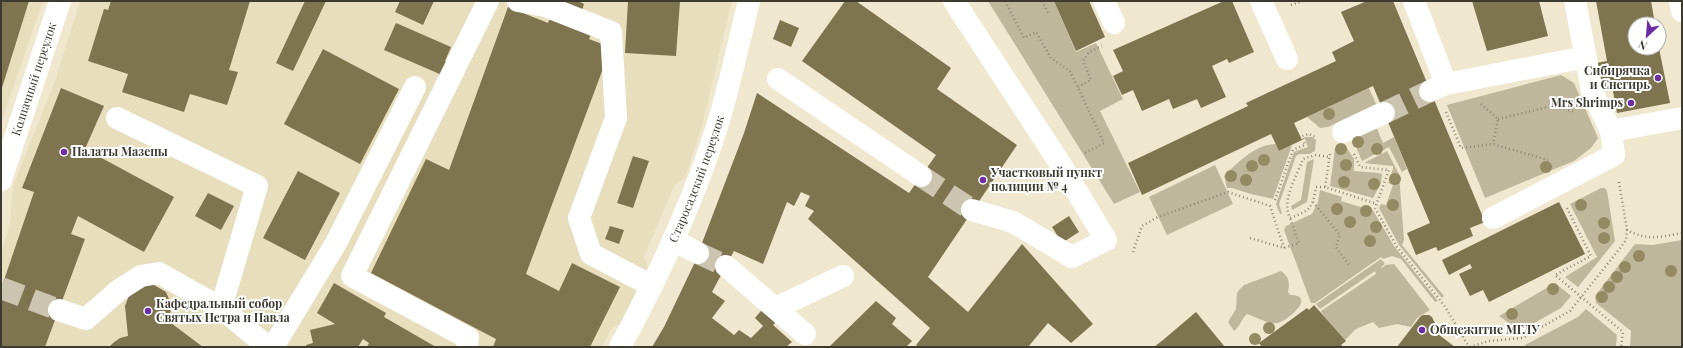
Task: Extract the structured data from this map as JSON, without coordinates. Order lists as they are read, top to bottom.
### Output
{
  "streets": {
    "street": ["Колпачный переулок", "Старосадский переулок"]
  },
  "places": [
    "Сибирячка и Снегирь",
    "Mrs Shrimps",
    "Палаты Мазепы",
    "Участковый пункт полиции № 4",
    "Кафедральный собор Святых Петра и Павла",
    "Общежитие МГЛУ"
  ],
  "north": "bottom left"
}
